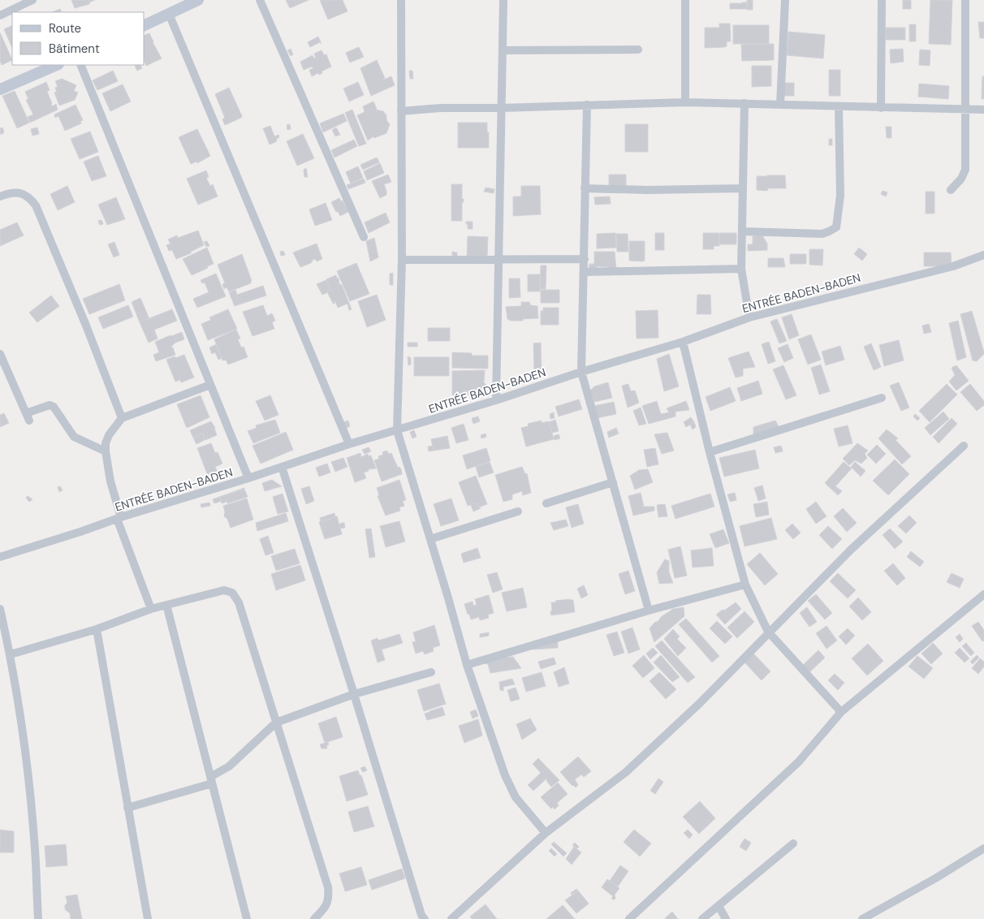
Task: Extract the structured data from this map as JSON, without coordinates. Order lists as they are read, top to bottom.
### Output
{
  "streets": {
    "street": ["ENTRÉE BADEN-BADEN"]
  },
  "legend": ["Route", "Bâtiment"]
}
